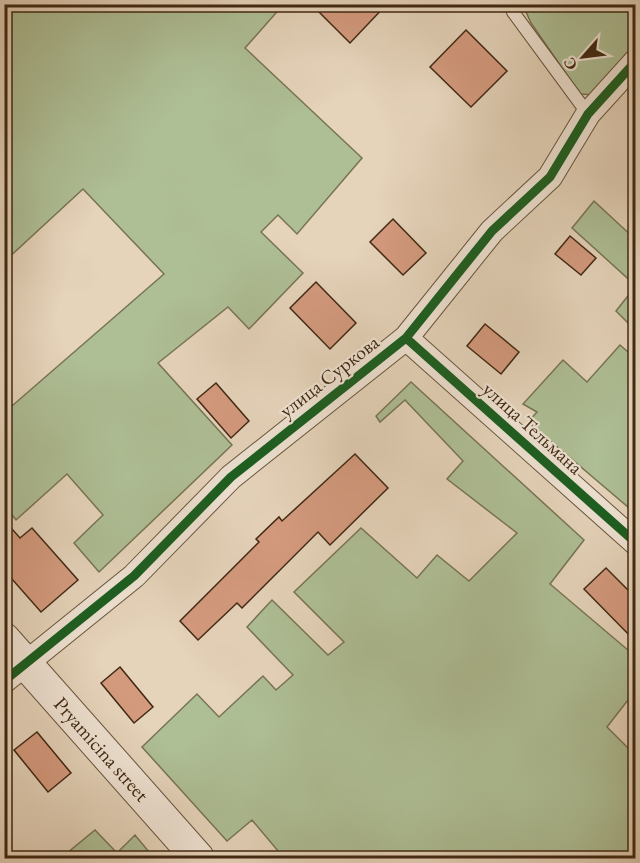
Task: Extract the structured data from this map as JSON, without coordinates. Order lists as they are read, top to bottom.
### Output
{
  "streets": {
    "street": ["улица Суркова", "улица Тельмана", "Pryamicina street"]
  },
  "crossings": [
    ["улица Суркова", "улица Тельмана"],
    ["улица Суркова", "Pryamicina street"]
  ],
  "north": "bottom left"
}
